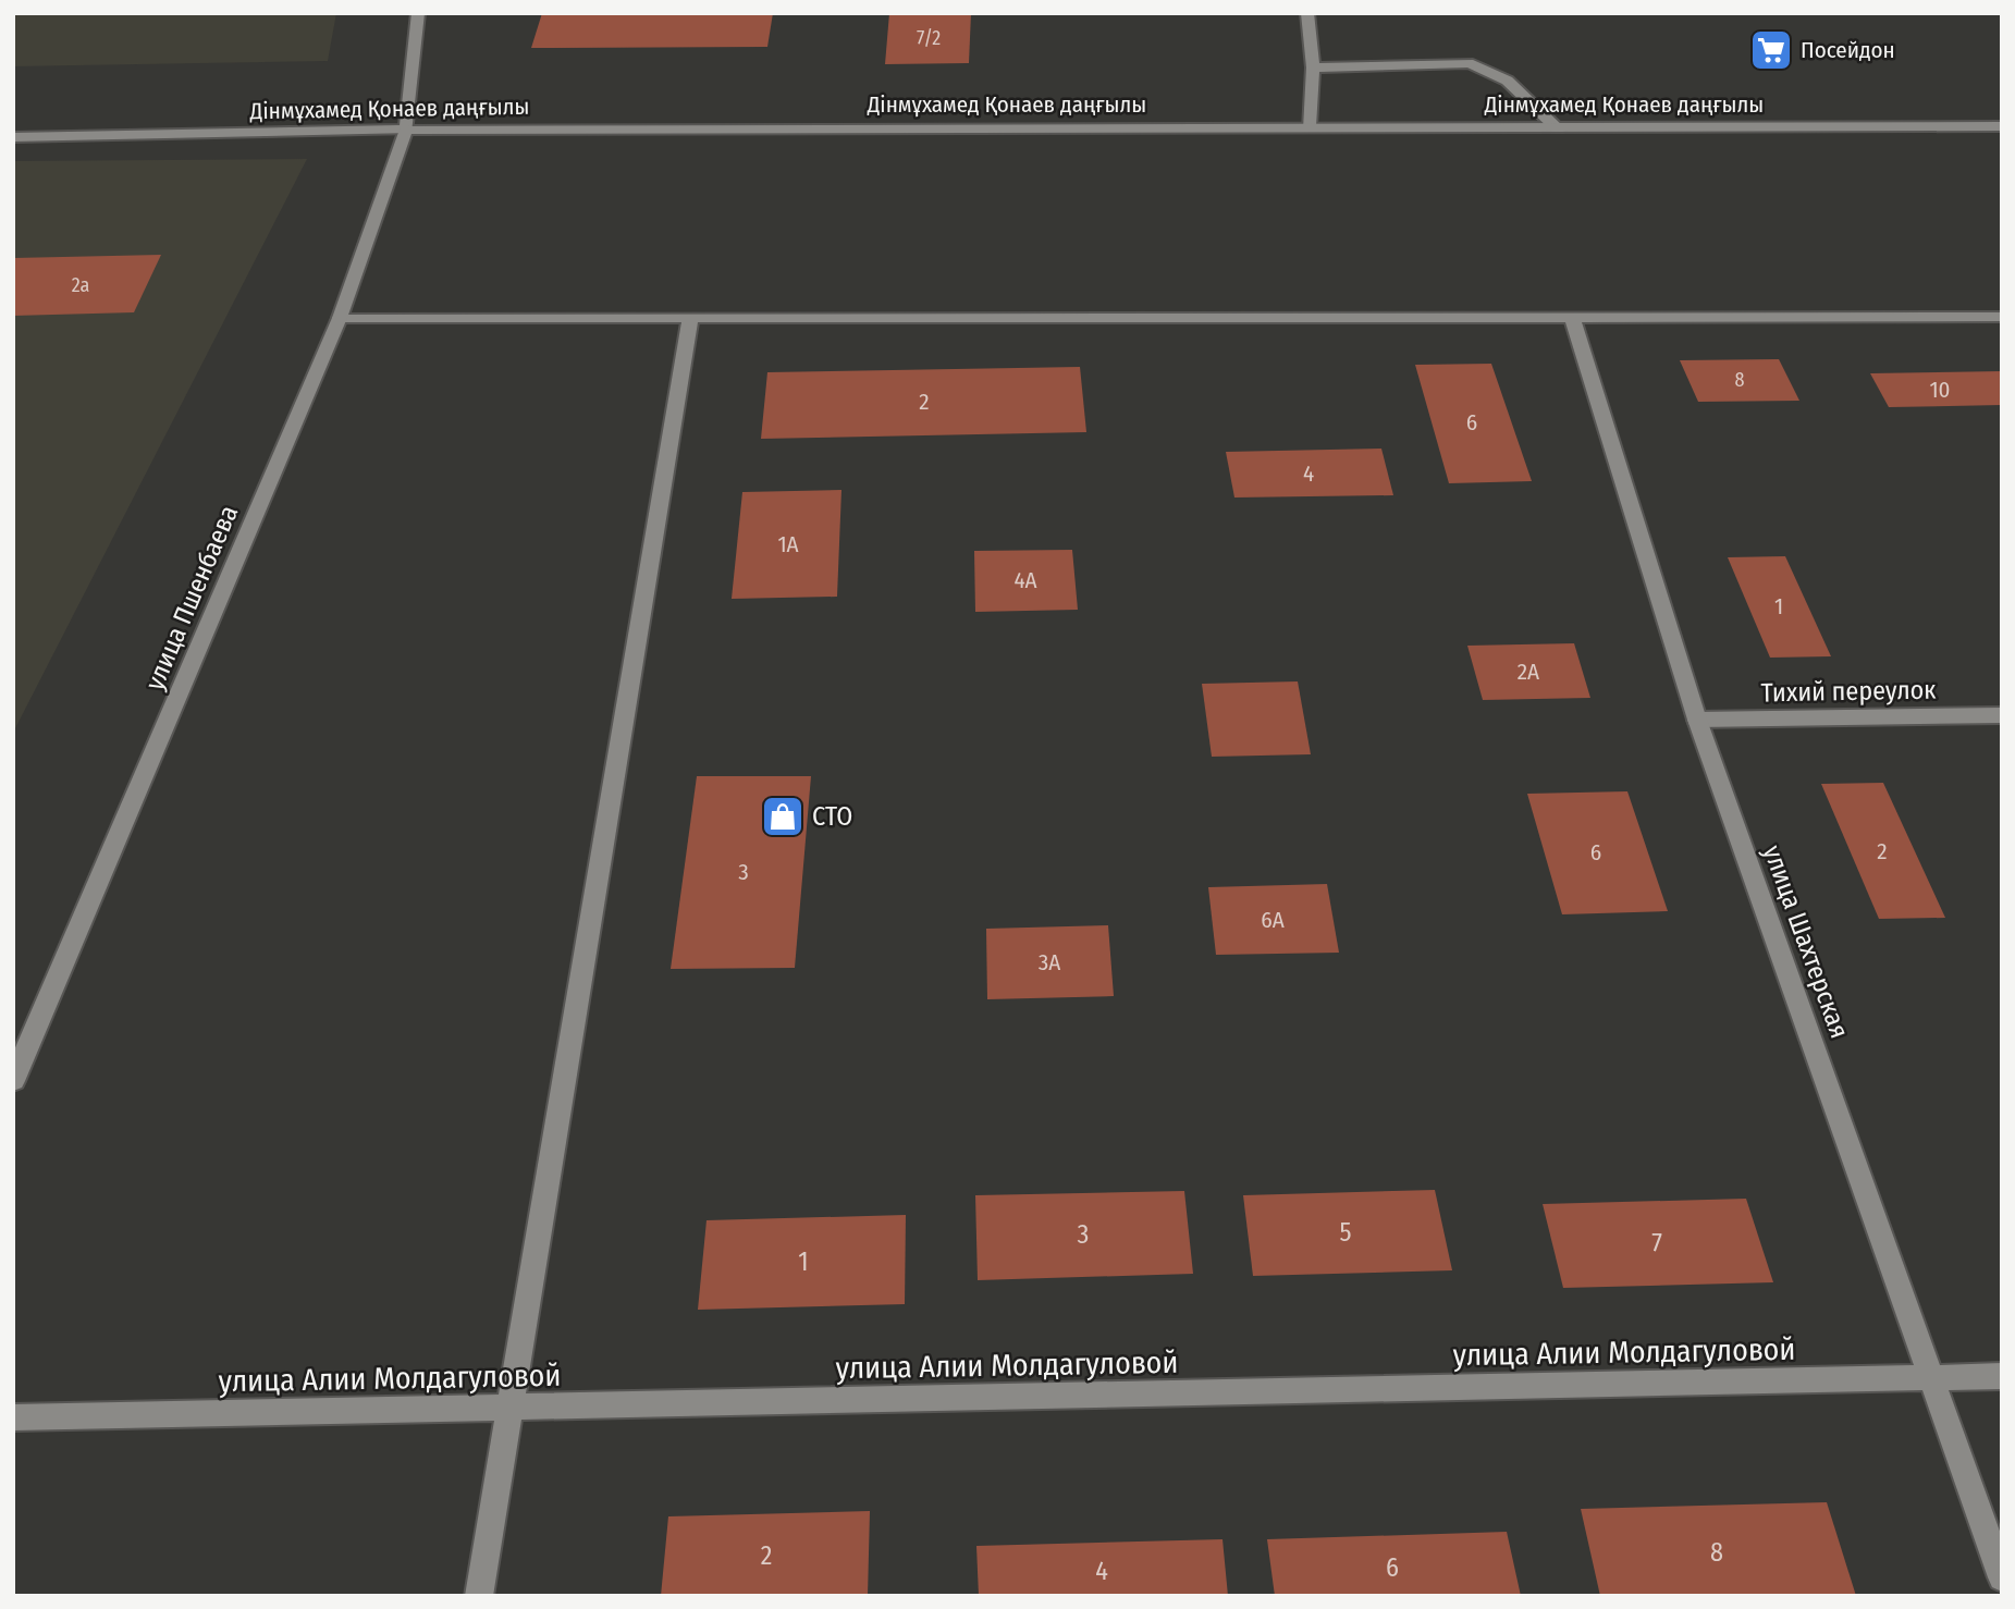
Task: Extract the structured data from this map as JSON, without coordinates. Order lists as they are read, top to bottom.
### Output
{
  "streets": {
    "street": [
      "Дінмұхамед Қонаев даңғылы",
      "улица Пшенбаева",
      "Тихий переулок",
      "улица Шахтерская",
      "улица Алии Молдагуловой"
    ]
  },
  "crossings": [
    ["Дінмұхамед Қонаев даңғылы", "улица Пшенбаева"],
    ["Тихий переулок", "улица Шахтерская"],
    ["улица Шахтерская", "улица Алии Молдагуловой"]
  ],
  "places": {
    "supermarket": ["Посейдон"],
    "shop": ["СТО"]
  },
  "house_numbers": [
    "7/2",
    "2а",
    "8",
    "10",
    "2",
    "6",
    "4",
    "1А",
    "4А",
    "1",
    "2А",
    "2",
    "6",
    "3",
    "6А",
    "3А",
    "5",
    "3",
    "7",
    "1",
    "8",
    "2",
    "6",
    "4"
  ]
}
